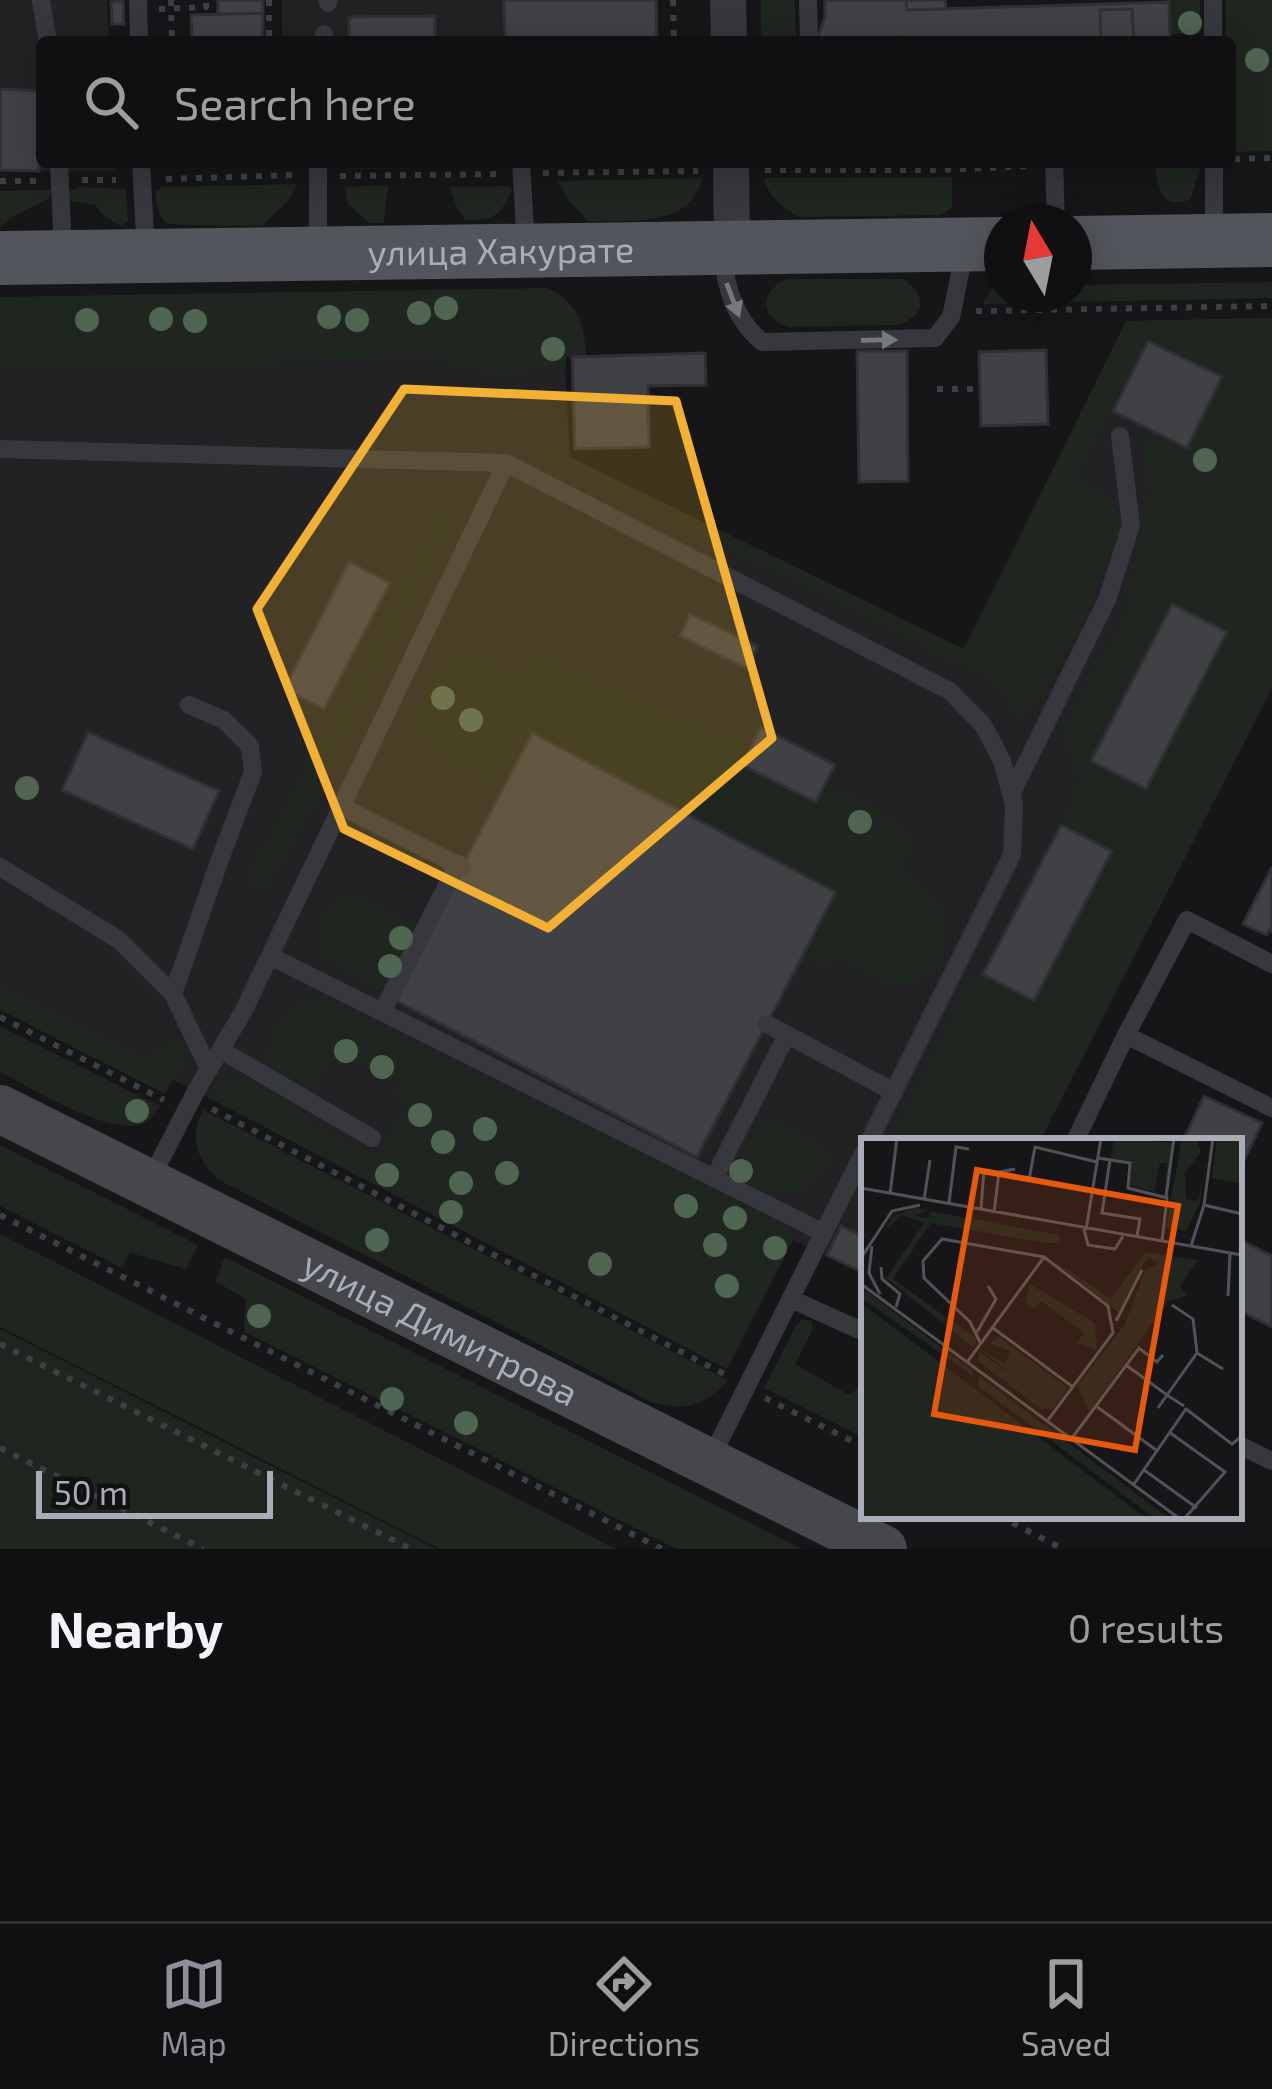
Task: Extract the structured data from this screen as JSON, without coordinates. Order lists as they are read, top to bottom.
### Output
{
  "streets": {
    "main road": ["улица Хакурате", "улица Димитрова"]
  },
  "scale_bar": "50 m",
  "north": "top",
  "page": {
    "search": "Search here",
    "scale": "50 m",
    "heading": ["Nearby", "0 results"],
    "nav": ["Map", "Directions", "Saved"]
  }
}
